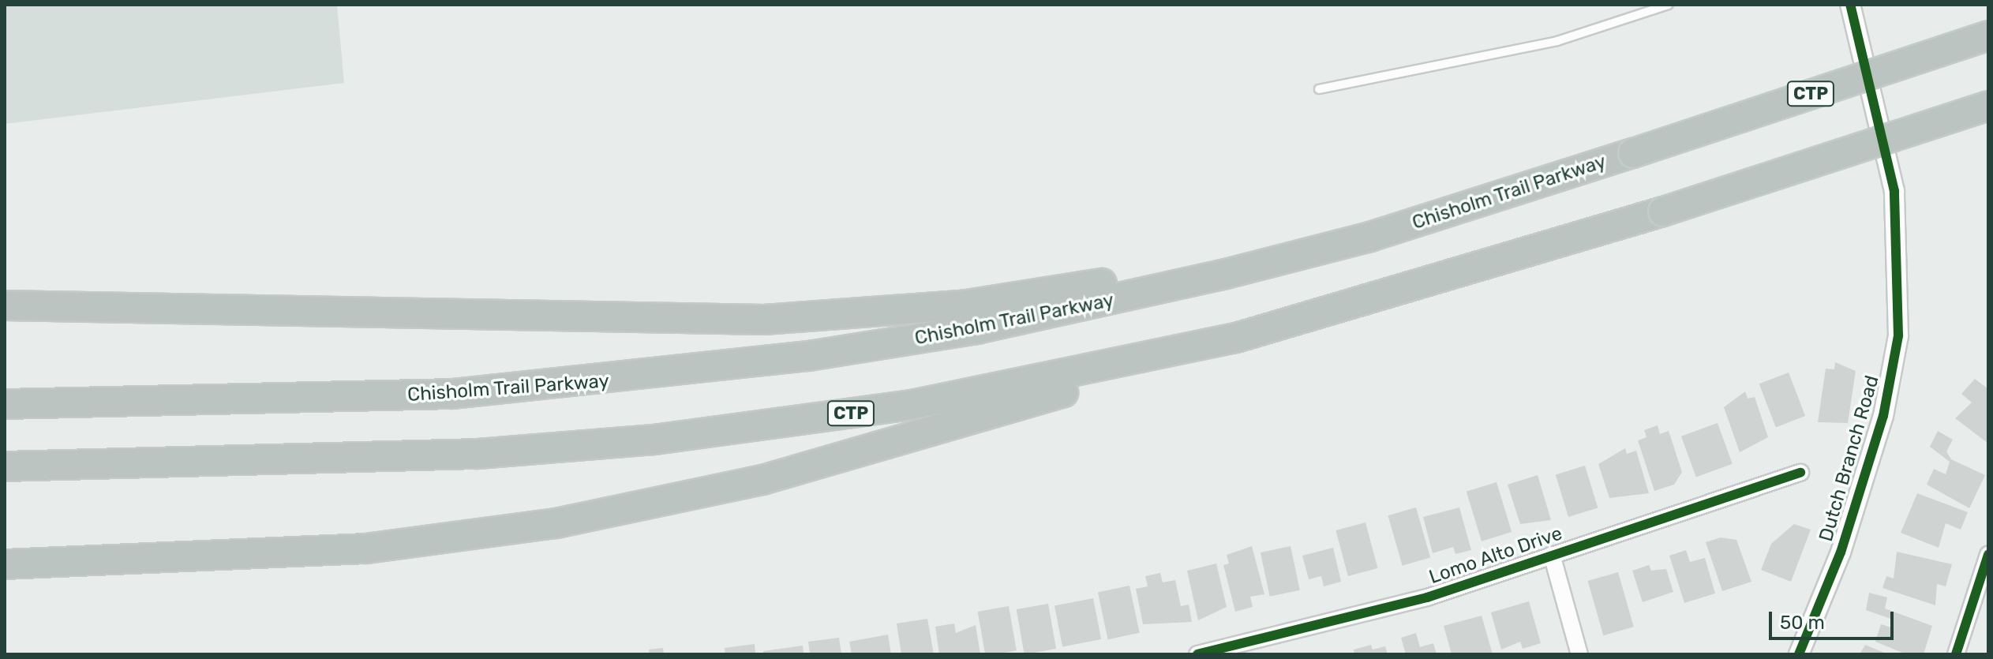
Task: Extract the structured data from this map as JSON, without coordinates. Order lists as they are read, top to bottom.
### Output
{
  "streets": {
    "highway": ["CTP", "Chisholm Trail Parkway"],
    "street": ["Dutch Branch Road", "Lomo Alto Drive"]
  },
  "scale_bar": "50 m"
}
